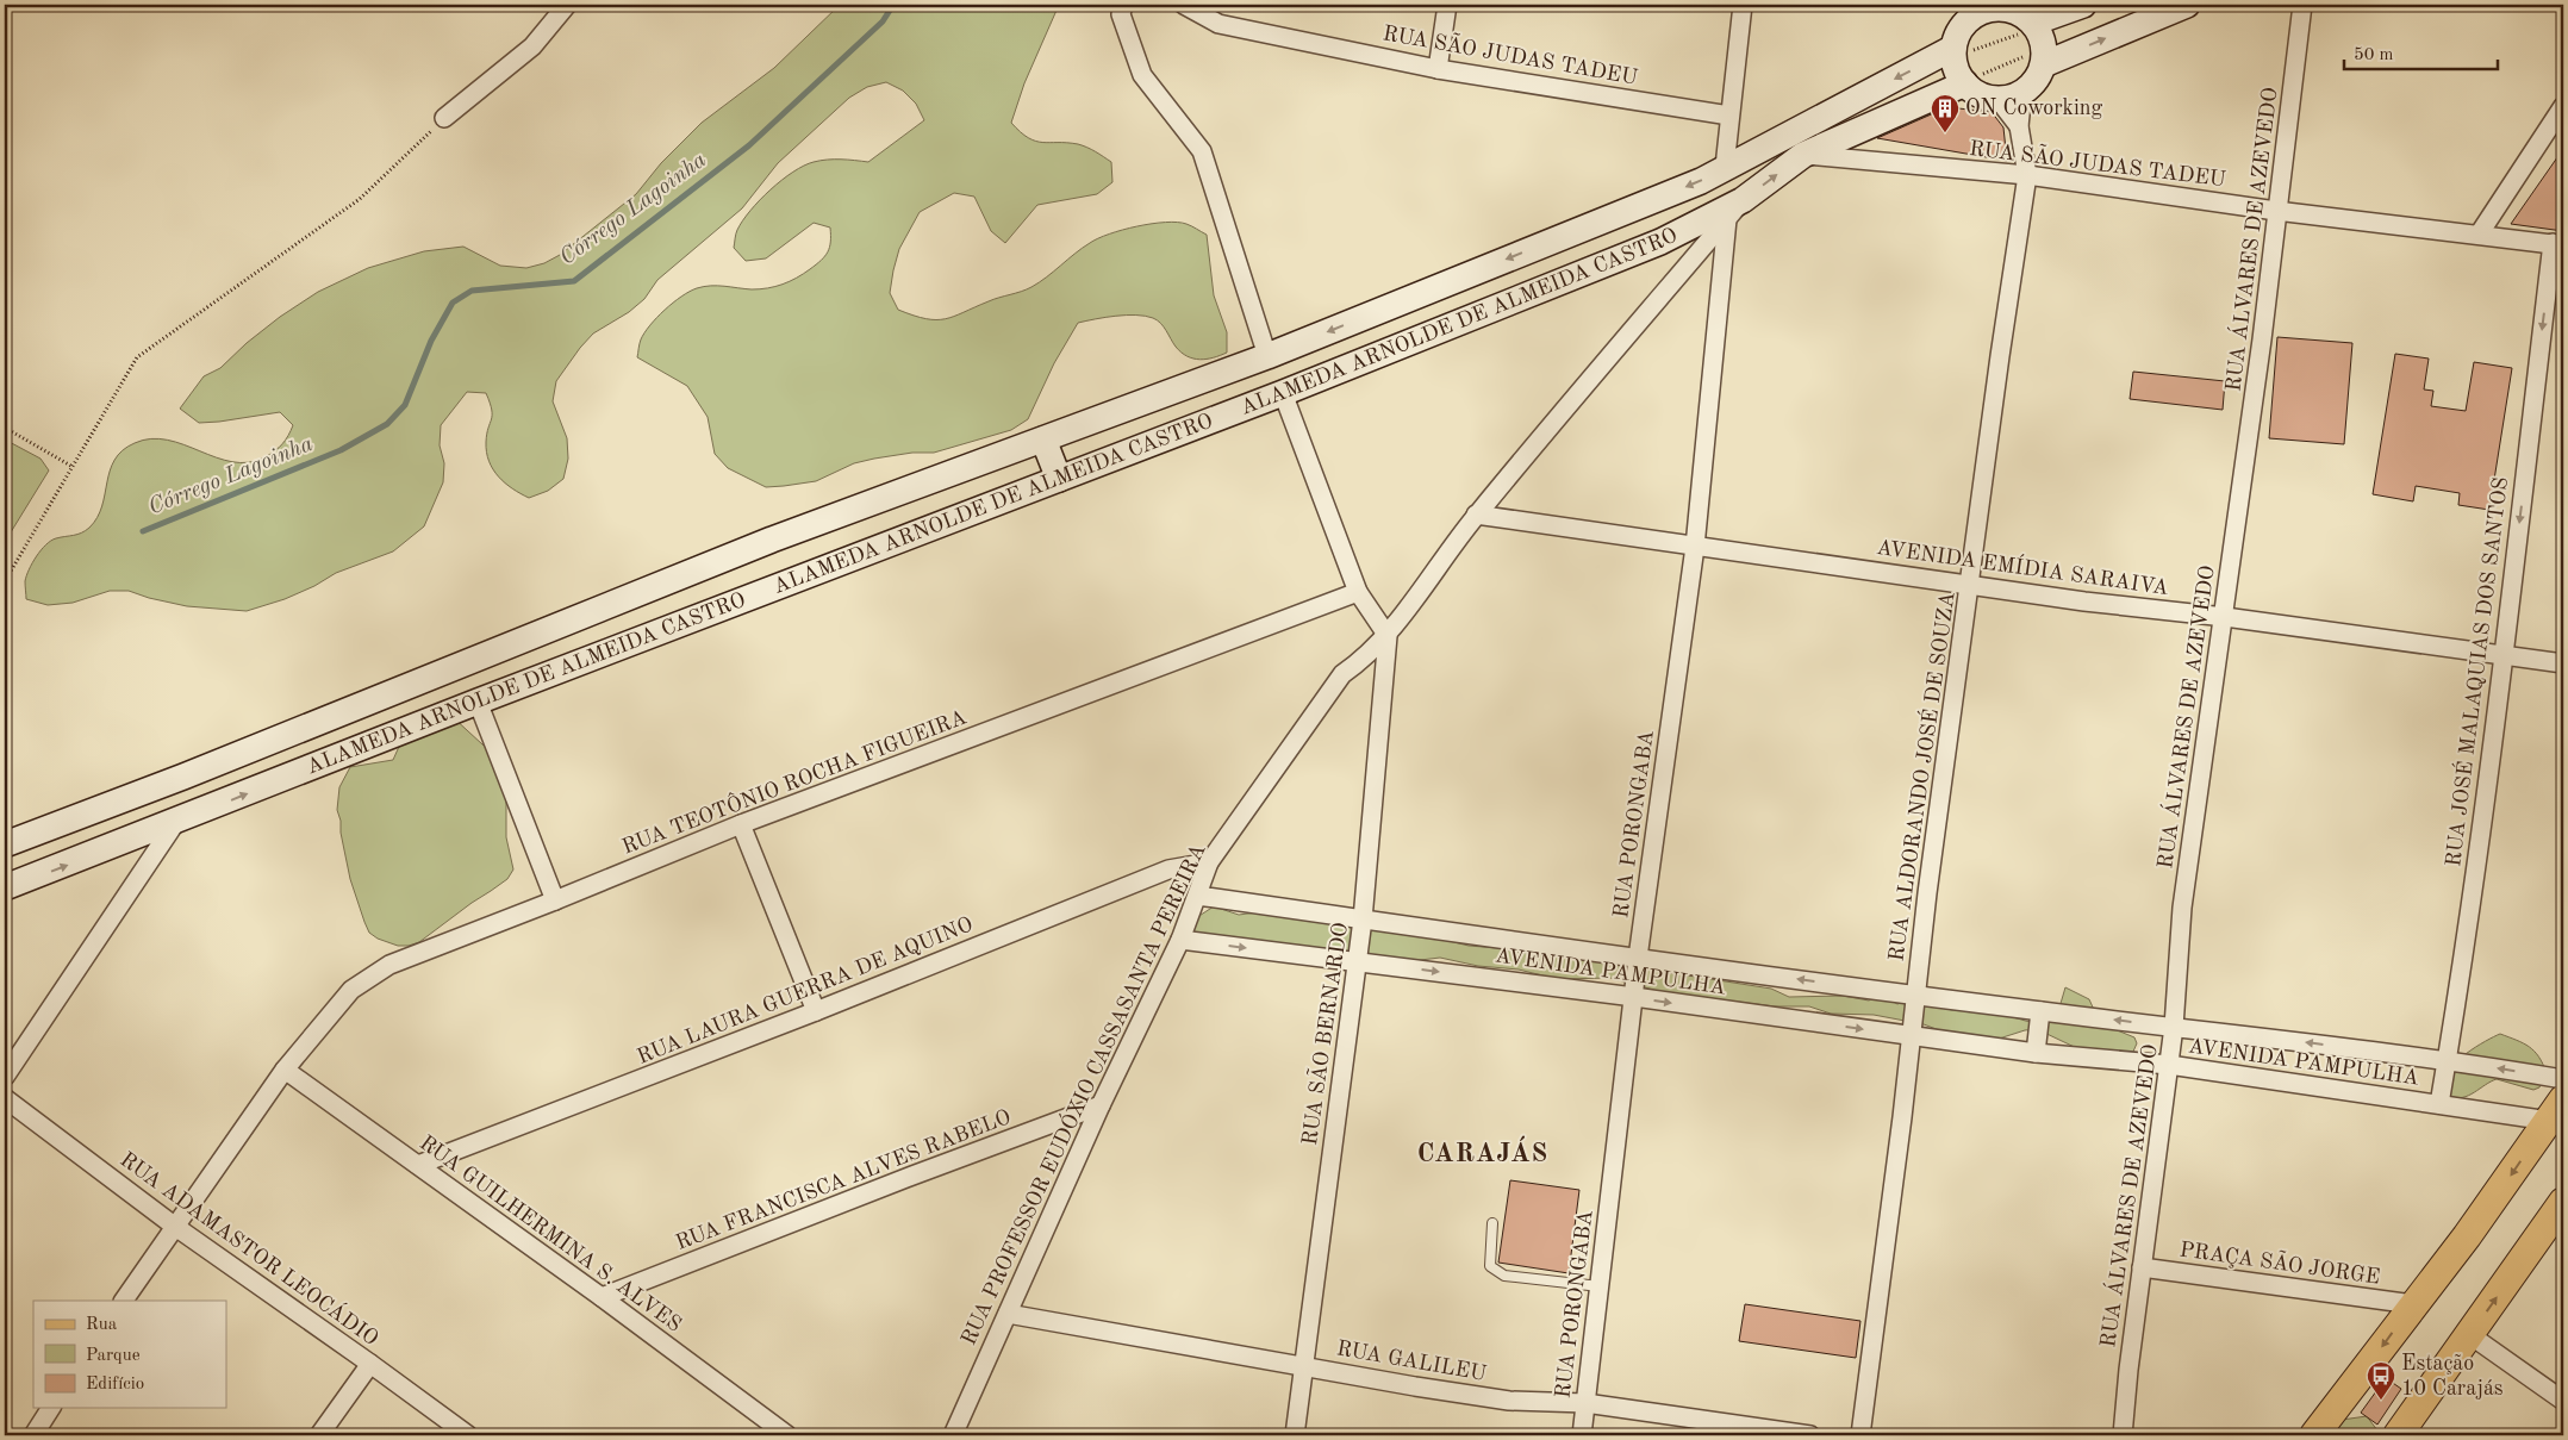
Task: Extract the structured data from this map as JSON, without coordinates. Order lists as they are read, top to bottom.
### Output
{
  "streets": {
    "main road": ["ALAMEDA ARNOLDE DE ALMEIDA CASTRO"],
    "street": [
      "RUA SÃO JUDAS TADEU",
      "RUA ÁLVARES DE AZEVEDO",
      "AVENIDA EMÍDIA SARAIVA",
      "RUA JOSÉ MALAQUIAS DOS SANTOS",
      "RUA ALDORANDO JOSÉ DE SOUZA",
      "RUA TEOTÔNIO ROCHA FIGUEIRA",
      "RUA PORONGABA",
      "AVENIDA PAMPULHA",
      "RUA LAURA GUERRA DE AQUINO",
      "RUA SÃO BERNARDO",
      "RUA PROFESSOR EUDÓXIO CASSASANTA PEREIRA",
      "RUA FRANCISCA ALVES RABELO",
      "RUA GUILHERMINA S. ALVES",
      "RUA ADAMASTOR LEOCÁDIO",
      "PRAÇA SÃO JORGE",
      "RUA GALILEU"
    ]
  },
  "crossings": [
    ["RUA SÃO JUDAS TADEU", "RUA ÁLVARES DE AZEVEDO"],
    ["RUA SÃO JUDAS TADEU", "ALAMEDA ARNOLDE DE ALMEIDA CASTRO"],
    ["RUA SÃO JUDAS TADEU", "RUA JOSÉ MALAQUIAS DOS SANTOS"],
    ["RUA SÃO JUDAS TADEU", "RUA ALDORANDO JOSÉ DE SOUZA"],
    ["RUA ÁLVARES DE AZEVEDO", "AVENIDA EMÍDIA SARAIVA"],
    ["RUA ÁLVARES DE AZEVEDO", "AVENIDA PAMPULHA"],
    ["RUA ÁLVARES DE AZEVEDO", "PRAÇA SÃO JORGE"],
    ["ALAMEDA ARNOLDE DE ALMEIDA CASTRO", "RUA ALDORANDO JOSÉ DE SOUZA"],
    ["ALAMEDA ARNOLDE DE ALMEIDA CASTRO", "RUA PROFESSOR EUDÓXIO CASSASANTA PEREIRA"],
    ["AVENIDA EMÍDIA SARAIVA", "RUA JOSÉ MALAQUIAS DOS SANTOS"],
    ["AVENIDA EMÍDIA SARAIVA", "RUA ALDORANDO JOSÉ DE SOUZA"],
    ["AVENIDA EMÍDIA SARAIVA", "RUA PORONGABA"],
    ["AVENIDA EMÍDIA SARAIVA", "RUA PROFESSOR EUDÓXIO CASSASANTA PEREIRA"],
    ["RUA JOSÉ MALAQUIAS DOS SANTOS", "AVENIDA PAMPULHA"],
    ["RUA ALDORANDO JOSÉ DE SOUZA", "AVENIDA PAMPULHA"],
    ["RUA TEOTÔNIO ROCHA FIGUEIRA", "RUA GUILHERMINA S. ALVES"],
    ["RUA TEOTÔNIO ROCHA FIGUEIRA", "RUA ADAMASTOR LEOCÁDIO"],
    ["RUA PORONGABA", "AVENIDA PAMPULHA"],
    ["RUA PORONGABA", "RUA PROFESSOR EUDÓXIO CASSASANTA PEREIRA"],
    ["RUA PORONGABA", "RUA GALILEU"],
    ["AVENIDA PAMPULHA", "RUA SÃO BERNARDO"],
    ["AVENIDA PAMPULHA", "RUA PROFESSOR EUDÓXIO CASSASANTA PEREIRA"],
    ["RUA LAURA GUERRA DE AQUINO", "RUA PROFESSOR EUDÓXIO CASSASANTA PEREIRA"],
    ["RUA LAURA GUERRA DE AQUINO", "RUA GUILHERMINA S. ALVES"],
    ["RUA SÃO BERNARDO", "RUA PROFESSOR EUDÓXIO CASSASANTA PEREIRA"],
    ["RUA SÃO BERNARDO", "RUA GALILEU"],
    ["RUA PROFESSOR EUDÓXIO CASSASANTA PEREIRA", "RUA FRANCISCA ALVES RABELO"],
    ["RUA PROFESSOR EUDÓXIO CASSASANTA PEREIRA", "RUA GALILEU"],
    ["RUA FRANCISCA ALVES RABELO", "RUA GUILHERMINA S. ALVES"]
  ],
  "one_way": ["RUA JOSÉ MALAQUIAS DOS SANTOS"],
  "districts": ["CARAJÁS"],
  "water": ["Córrego Lagoinha"],
  "places": {
    "building": ["ON Coworking"],
    "bus stop": ["Estação 10 Carajás"]
  },
  "legend": ["Rua", "Parque", "Edifício"],
  "scale_bar": "50 m"
}
